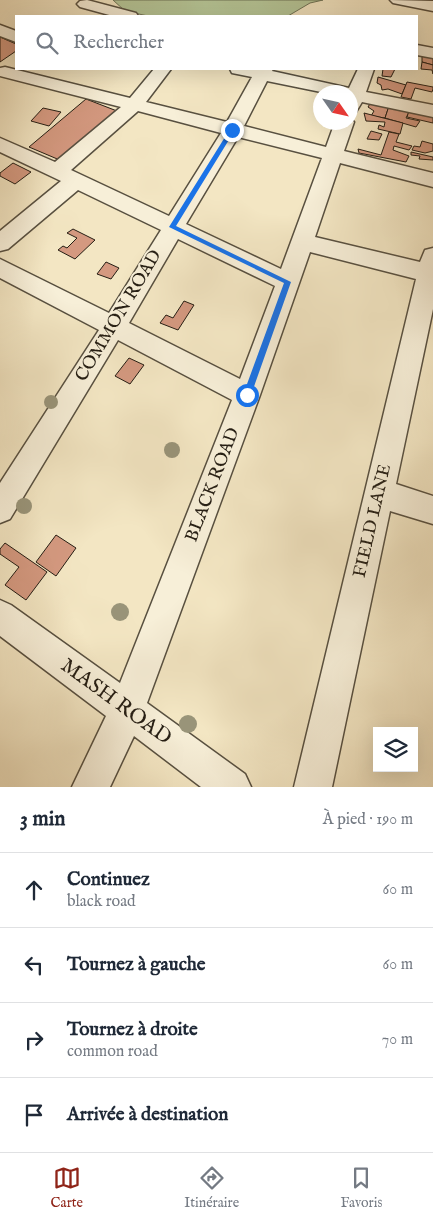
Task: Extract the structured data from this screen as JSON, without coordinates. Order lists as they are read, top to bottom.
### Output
{
  "streets": {
    "street": [
      "COMMON ROAD",
      "BLACK ROAD",
      "FIELD LANE",
      "MASH ROAD"
    ]
  },
  "crossings": [
    ["BLACK ROAD", "MASH ROAD"]
  ],
  "north": "bottom right",
  "page": {
    "search": "Rechercher",
    "heading": ["3 min", "À pied · 190 m"],
    "list": [
      ["Continuez", "black road", "60 m"],
      ["Tournez à gauche", "60 m"],
      ["Tournez à droite", "common road", "70 m"],
      "Arrivée à destination"
    ],
    "nav": ["Carte", "Itinéraire", "Favoris"]
  }
}
